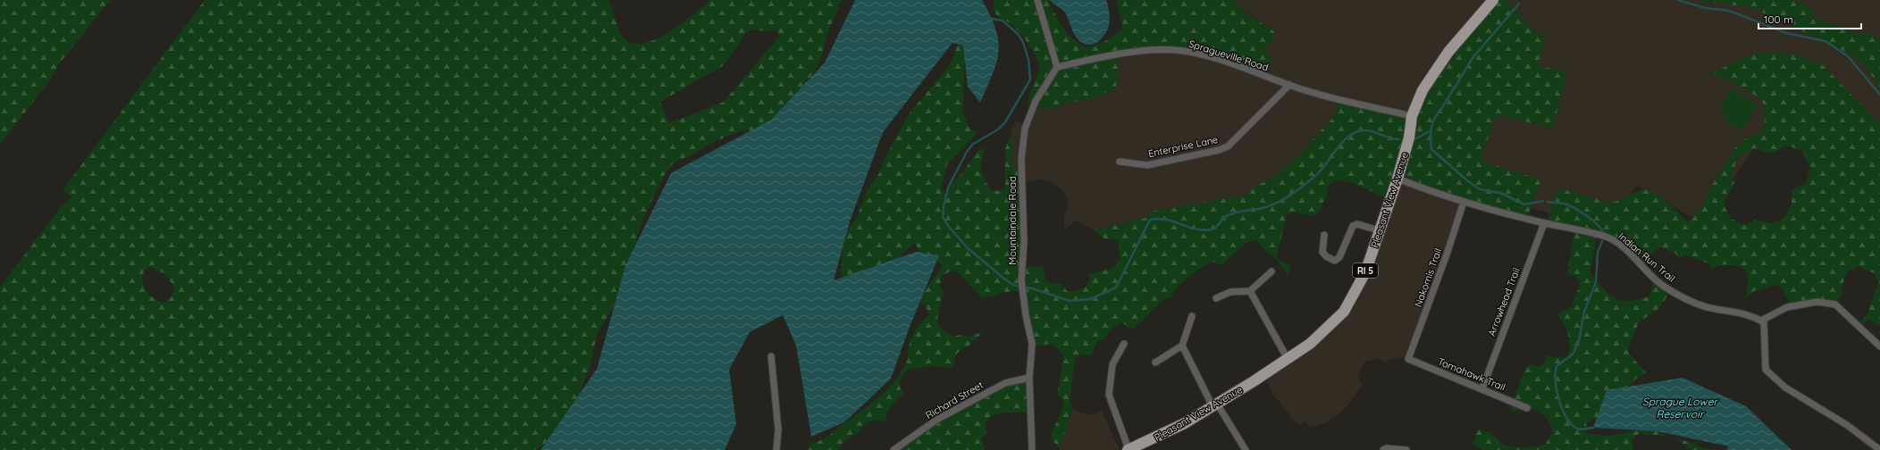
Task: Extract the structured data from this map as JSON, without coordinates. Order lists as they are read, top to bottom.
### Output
{
  "streets": {
    "main road": ["Pleasant View Avenue", "RI 5"],
    "street": [
      "Spragueville Road",
      "Enterprise Lane",
      "Mountaindale Road",
      "Indian Run Trail",
      "Nakomis Trail",
      "Arrowhead Trail",
      "Tomahawk Trail",
      "Richard Street"
    ]
  },
  "crossings": [
    ["Spragueville Road", "Enterprise Lane"],
    ["Spragueville Road", "Pleasant View Avenue"],
    ["Spragueville Road", "Mountaindale Road"],
    ["Pleasant View Avenue", "Indian Run Trail"],
    ["Mountaindale Road", "Richard Street"],
    ["Indian Run Trail", "Nakomis Trail"],
    ["Indian Run Trail", "Arrowhead Trail"],
    ["Nakomis Trail", "Tomahawk Trail"],
    ["Arrowhead Trail", "Tomahawk Trail"]
  ],
  "water": ["Sprague Lower Reservoir"],
  "scale_bar": "100 m"
}
